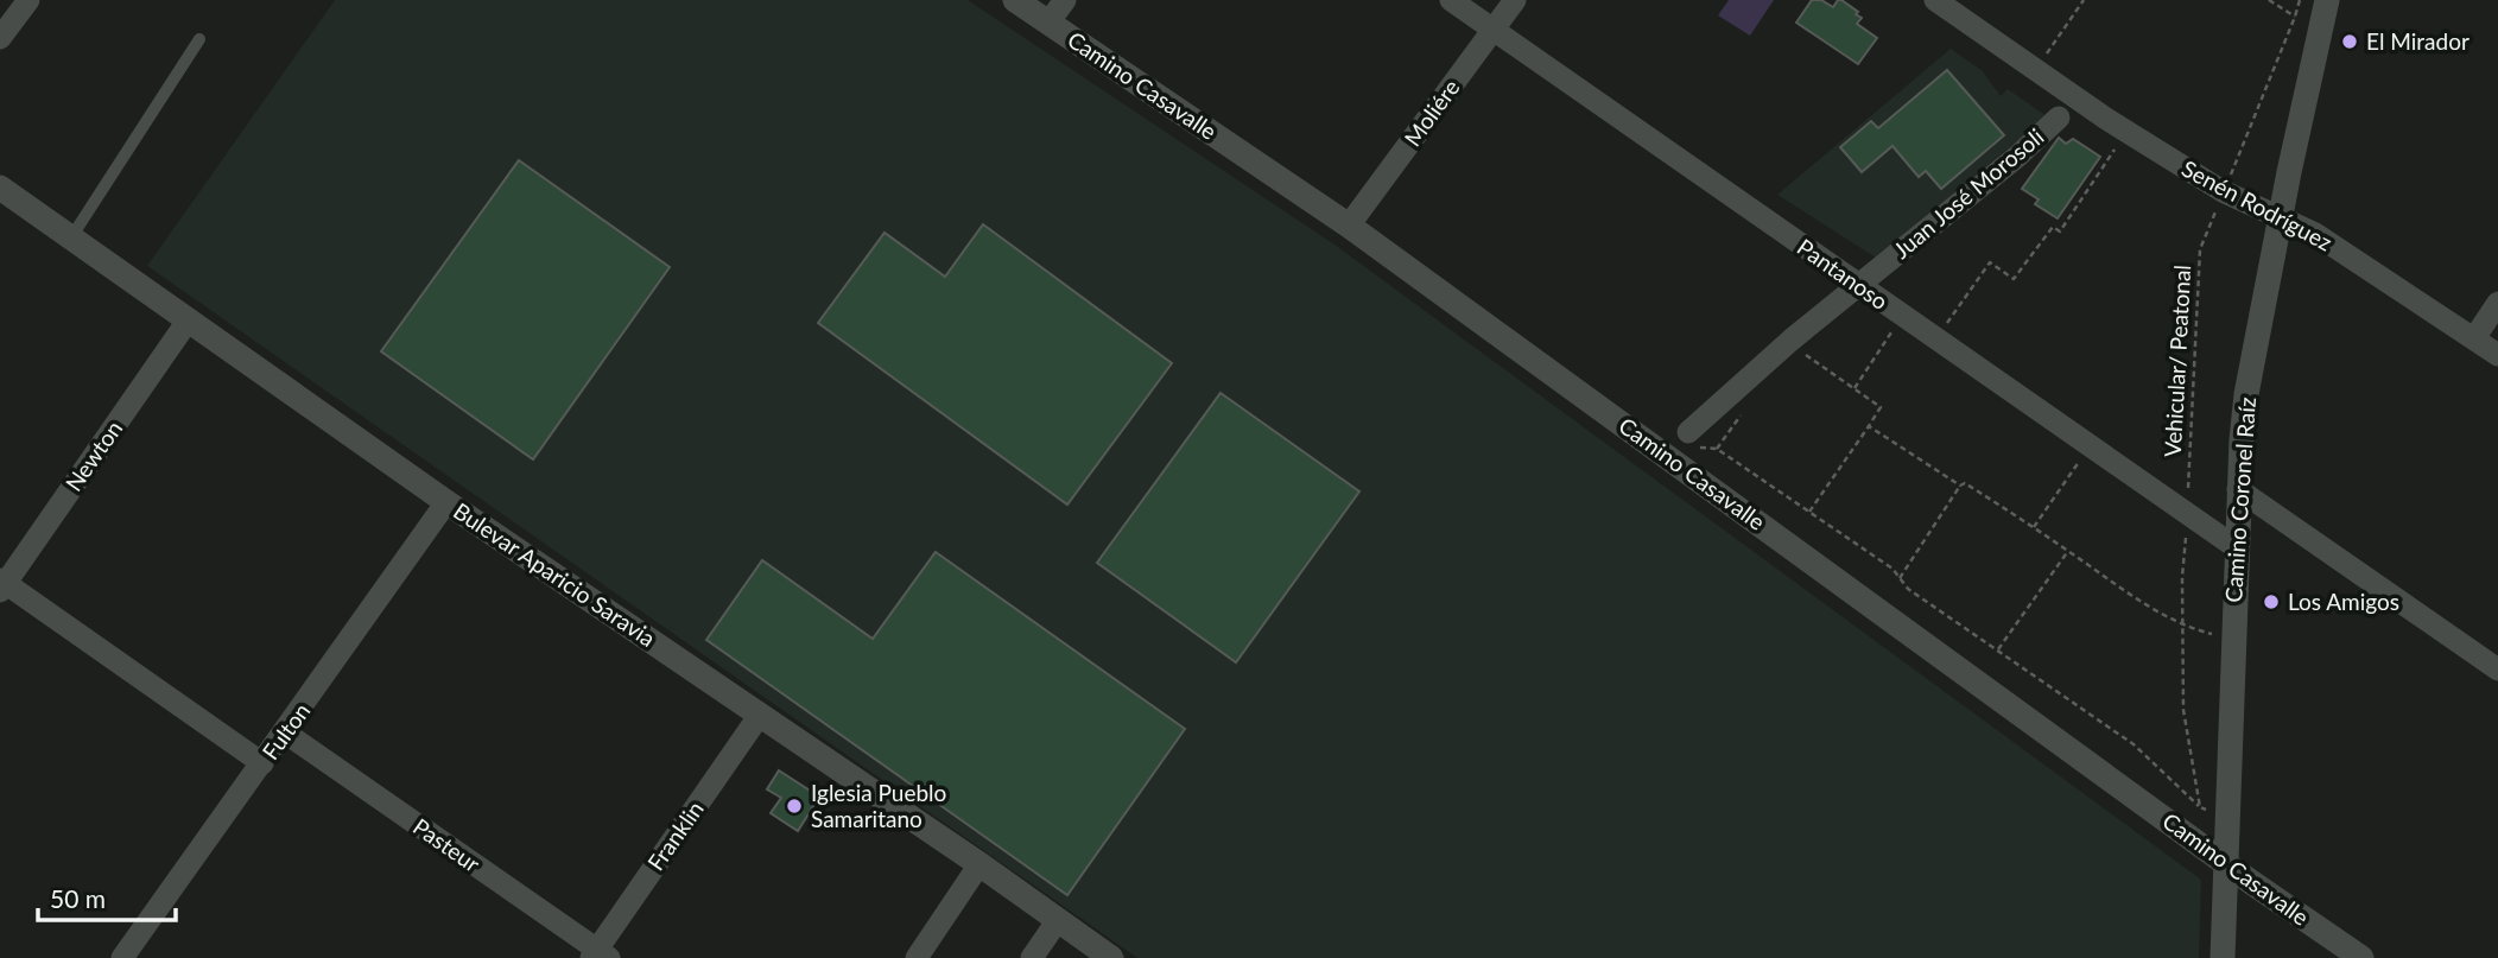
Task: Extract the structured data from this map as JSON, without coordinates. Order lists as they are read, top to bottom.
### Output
{
  "streets": {
    "street": [
      "Camino Casavalle",
      "Moliére",
      "Juan José Morosoli",
      "Senén Rodríguez",
      "Pantanoso",
      "Newton",
      "Camino Coronel Raíz",
      "Bulevar Aparicio Saravia",
      "Fulton",
      "Franklin",
      "Pasteur"
    ],
    "path": ["Vehicular/ Peatonal"]
  },
  "crossings": [
    ["Camino Casavalle", "Moliére"],
    ["Camino Casavalle", "Camino Coronel Raíz"],
    ["Moliére", "Pantanoso"],
    ["Juan José Morosoli", "Pantanoso"],
    ["Senén Rodríguez", "Vehicular/ Peatonal"],
    ["Senén Rodríguez", "Camino Coronel Raíz"],
    ["Pantanoso", "Vehicular/ Peatonal"],
    ["Pantanoso", "Camino Coronel Raíz"],
    ["Newton", "Bulevar Aparicio Saravia"],
    ["Bulevar Aparicio Saravia", "Fulton"],
    ["Bulevar Aparicio Saravia", "Franklin"],
    ["Fulton", "Pasteur"],
    ["Franklin", "Pasteur"]
  ],
  "places": ["El Mirador", "Los Amigos", "Iglesia Pueblo Samaritano"],
  "scale_bar": "50 m"
}
